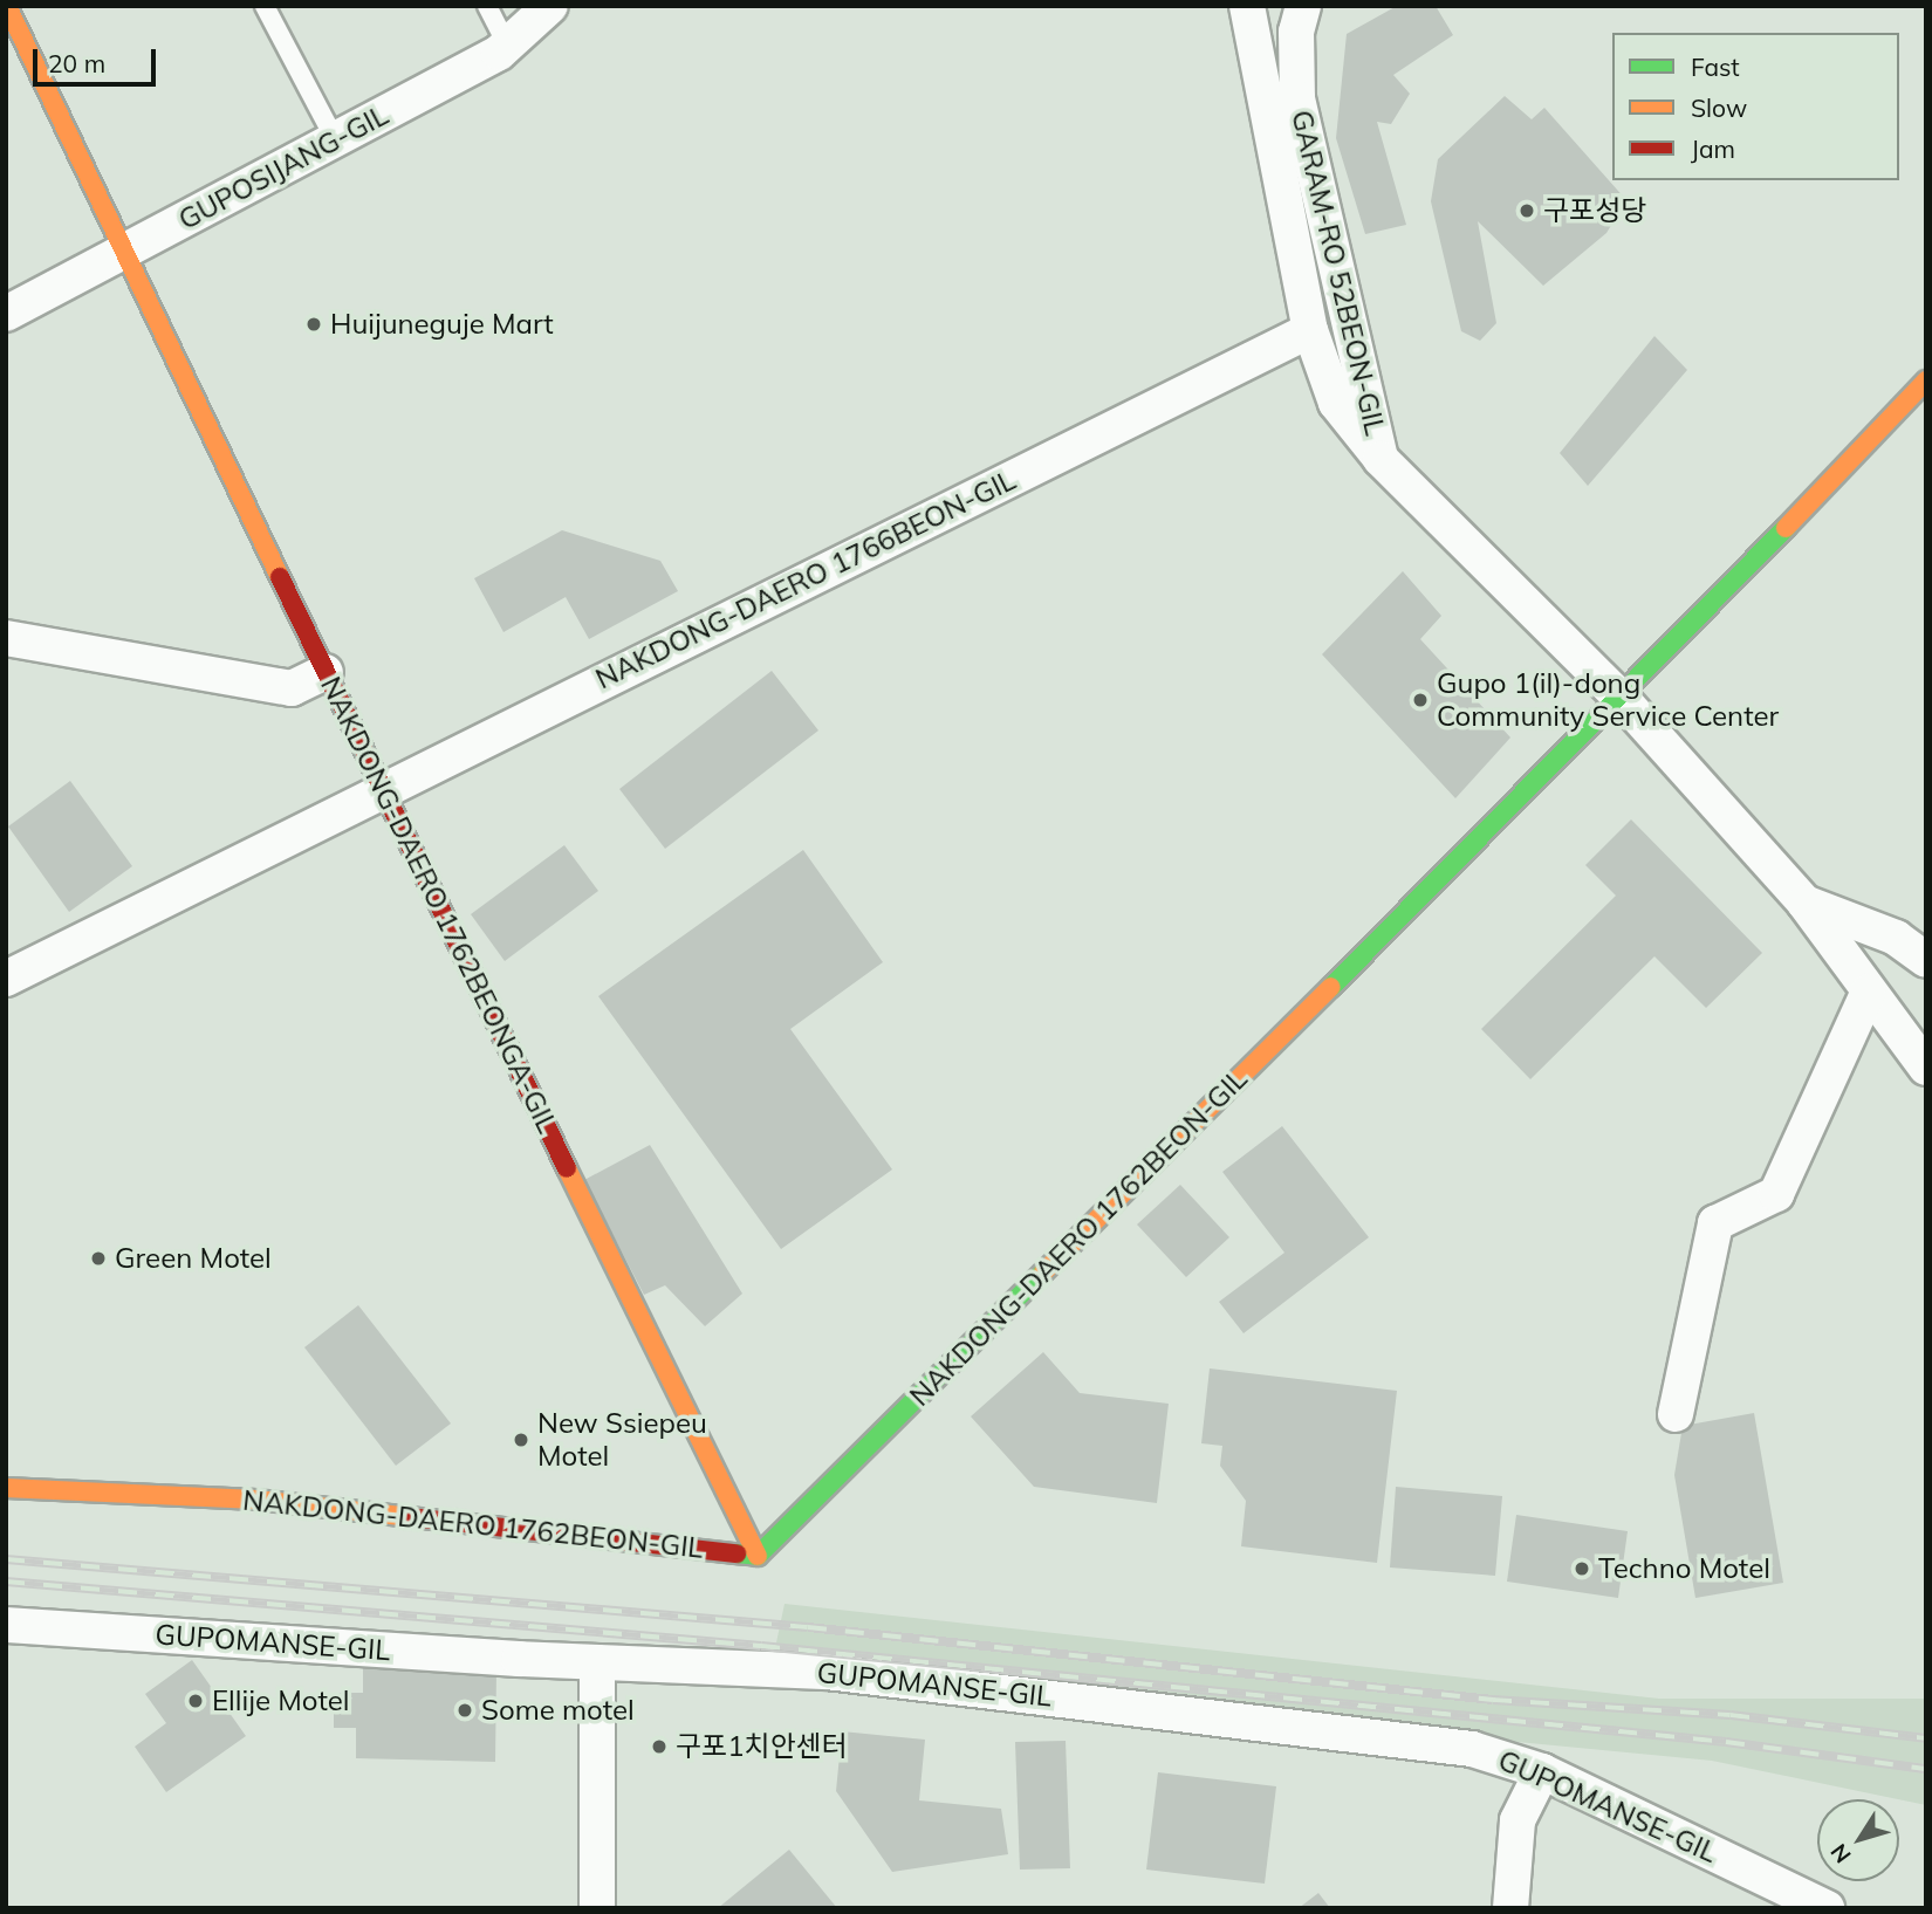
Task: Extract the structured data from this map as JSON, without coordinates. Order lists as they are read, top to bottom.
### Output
{
  "streets": {
    "street": [
      "GUPOSIJANG-GIL",
      "GARAM-RO 52BEON-GIL",
      "NAKDONG-DAERO 1766BEON-GIL",
      "NAKDONG-DAERO 1762BEONGA-GIL",
      "NAKDONG-DAERO 1762BEON-GIL",
      "GUPOMANSE-GIL"
    ]
  },
  "crossings": [
    ["GUPOSIJANG-GIL", "NAKDONG-DAERO 1762BEONGA-GIL"],
    ["GARAM-RO 52BEON-GIL", "NAKDONG-DAERO 1762BEON-GIL"],
    ["NAKDONG-DAERO 1766BEON-GIL", "NAKDONG-DAERO 1762BEONGA-GIL"],
    ["NAKDONG-DAERO 1762BEONGA-GIL", "NAKDONG-DAERO 1762BEON-GIL"]
  ],
  "places": [
    "구포성당",
    "Huijuneguje Mart",
    "Gupo 1(il)-dong Community Service Center",
    "Green Motel",
    "New Ssiepeu Motel",
    "Techno Motel",
    "Ellije Motel",
    "Some motel",
    "구포1치안센터"
  ],
  "legend": ["Fast", "Slow", "Jam"],
  "scale_bar": "20 m",
  "north": "bottom left"
}
